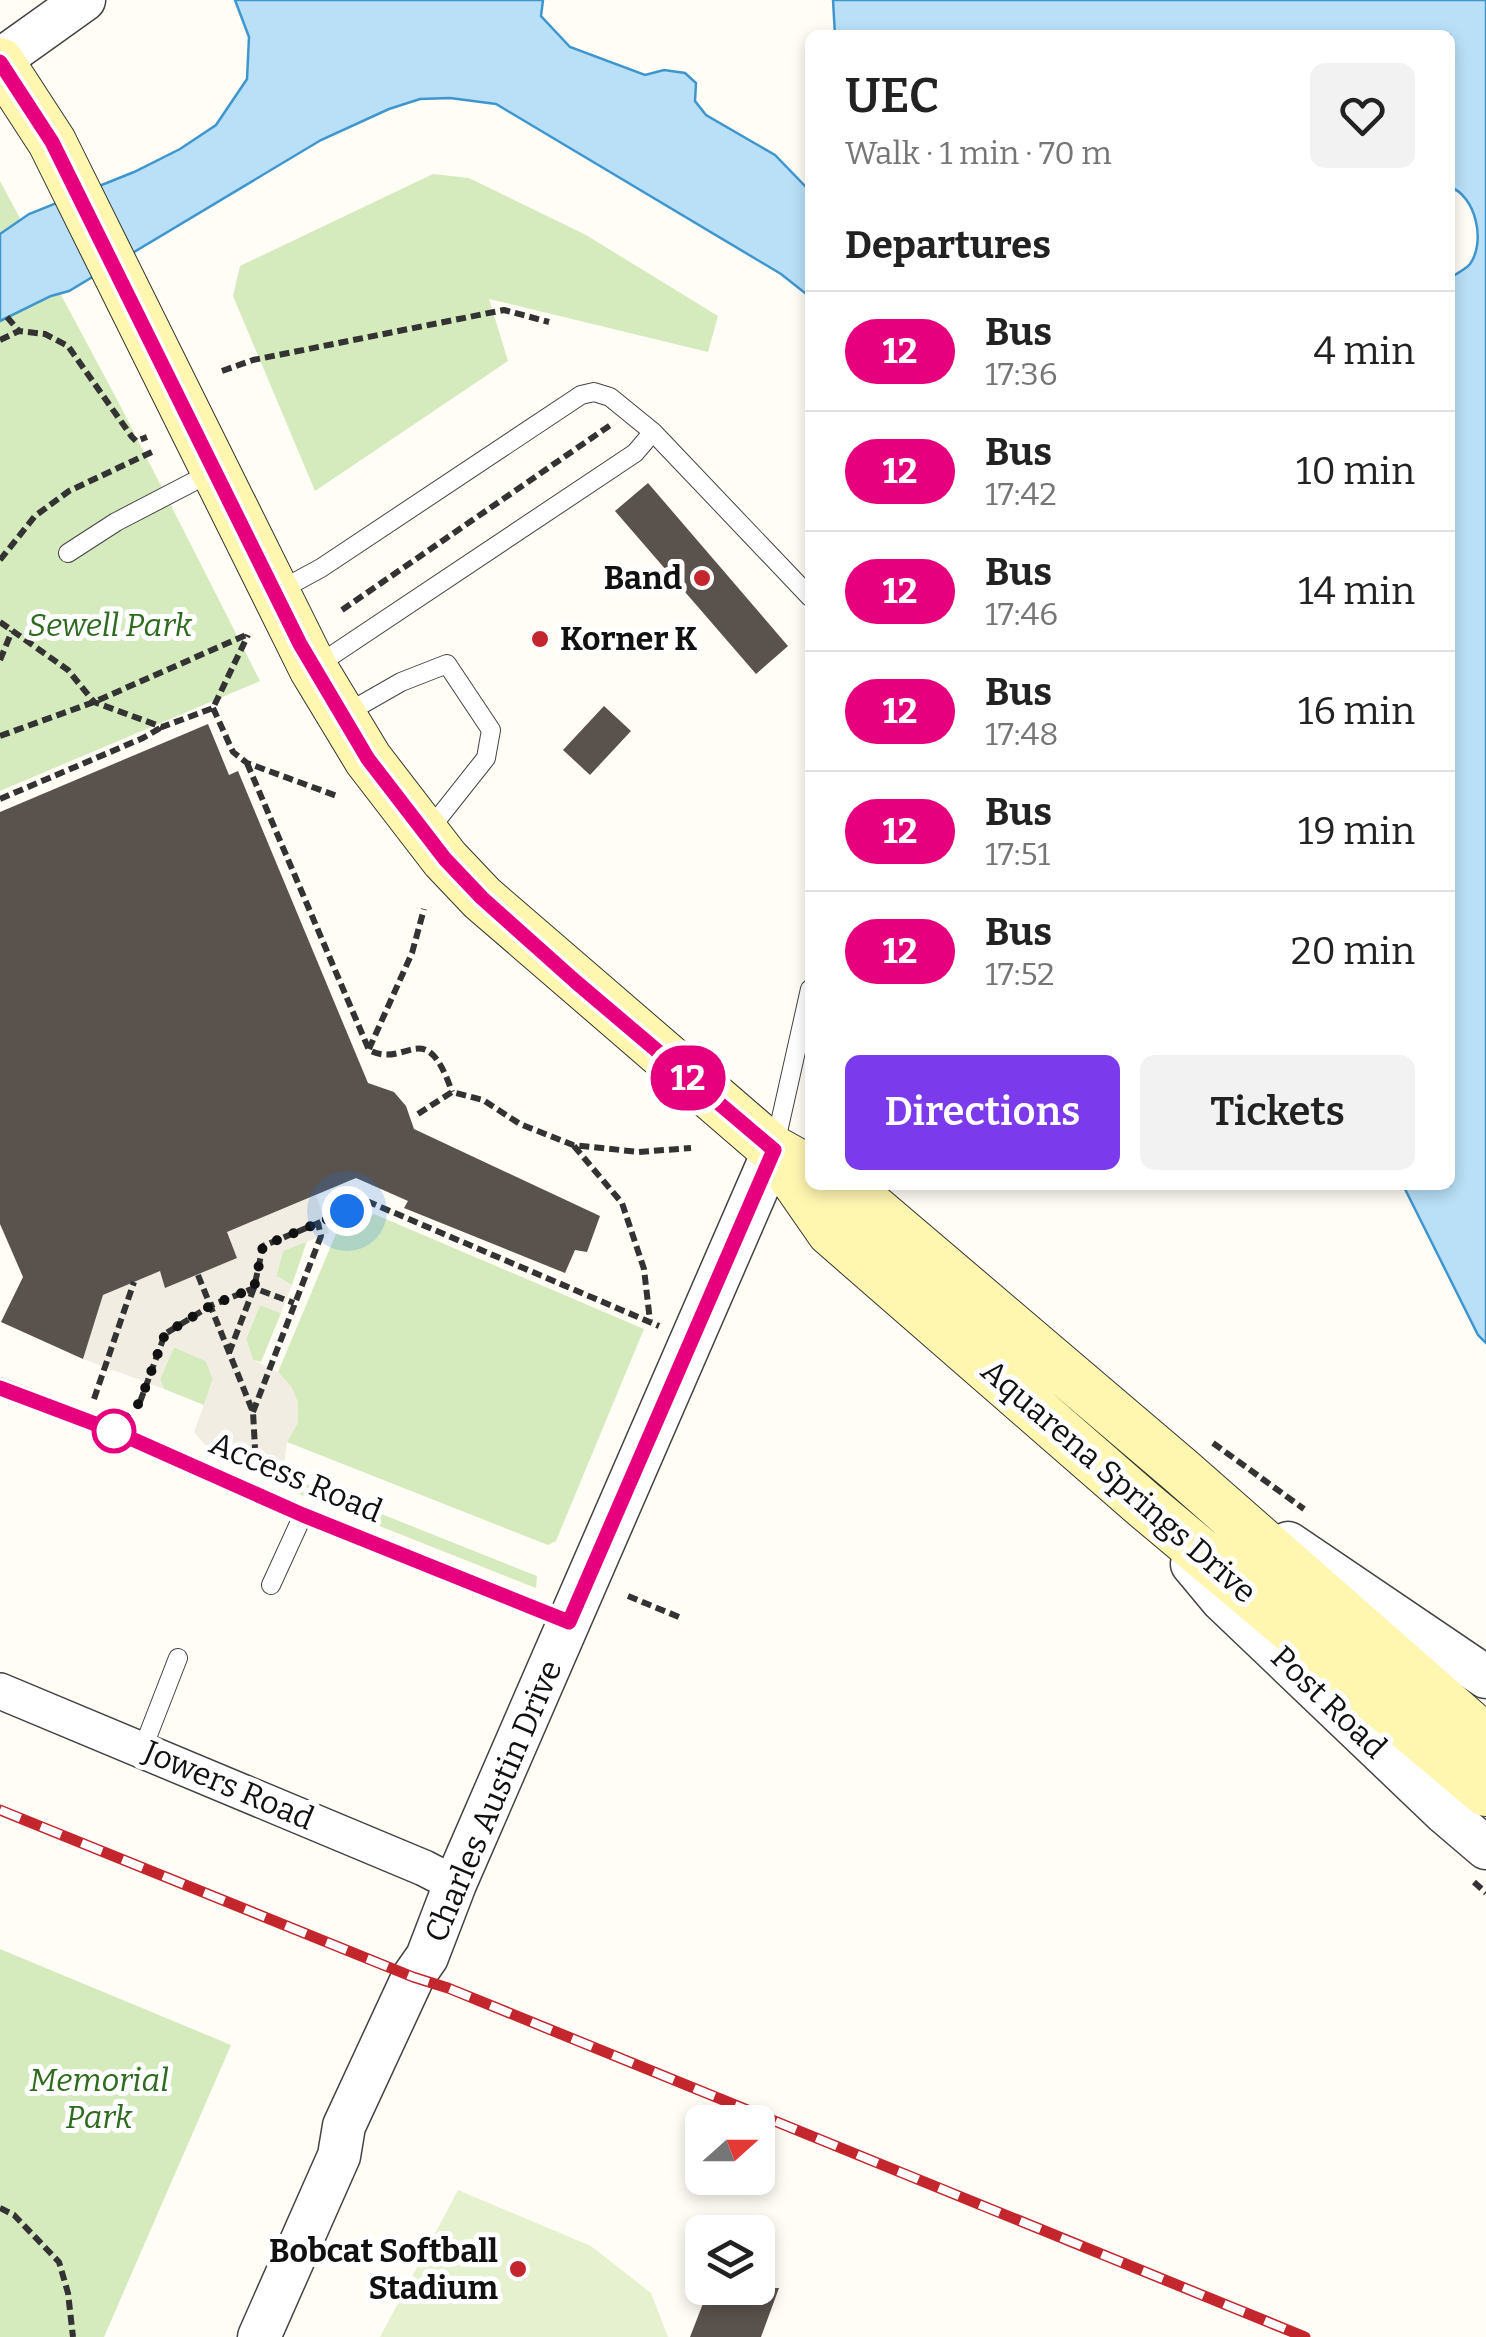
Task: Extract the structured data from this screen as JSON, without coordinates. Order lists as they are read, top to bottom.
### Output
{
  "streets": {
    "main road": ["Aquarena Springs Drive"],
    "street": ["Post Road", "Jowers Road", "Charles Austin Drive"],
    "lane": ["Access Road"]
  },
  "crossings": [
    ["Access Road", "Charles Austin Drive"],
    ["Aquarena Springs Drive", "Post Road"],
    ["Aquarena Springs Drive", "Charles Austin Drive"],
    ["Jowers Road", "Charles Austin Drive"]
  ],
  "parks": ["Sewell Park", "Memorial Park"],
  "places": ["Band", "Korner K", "Bobcat Softball Stadium"],
  "lines": ["bus line 12"],
  "north": "right",
  "page": {
    "on_map": "12",
    "heading": [
      ["UEC", "Walk · 1 min · 70 m"],
      "Departures"
    ],
    "list": [
      {
        "mark": "12",
        "name": "Bus",
        "note": "17:36",
        "value": "4 min"
      },
      {
        "mark": "12",
        "name": "Bus",
        "note": "17:42",
        "value": "10 min"
      },
      {
        "mark": "12",
        "name": "Bus",
        "note": "17:46",
        "value": "14 min"
      },
      {
        "mark": "12",
        "name": "Bus",
        "note": "17:48",
        "value": "16 min"
      },
      {
        "mark": "12",
        "name": "Bus",
        "note": "17:51",
        "value": "19 min"
      },
      {
        "mark": "12",
        "name": "Bus",
        "note": "17:52",
        "value": "20 min"
      }
    ],
    "buttons": ["Directions", "Tickets"]
  }
}
